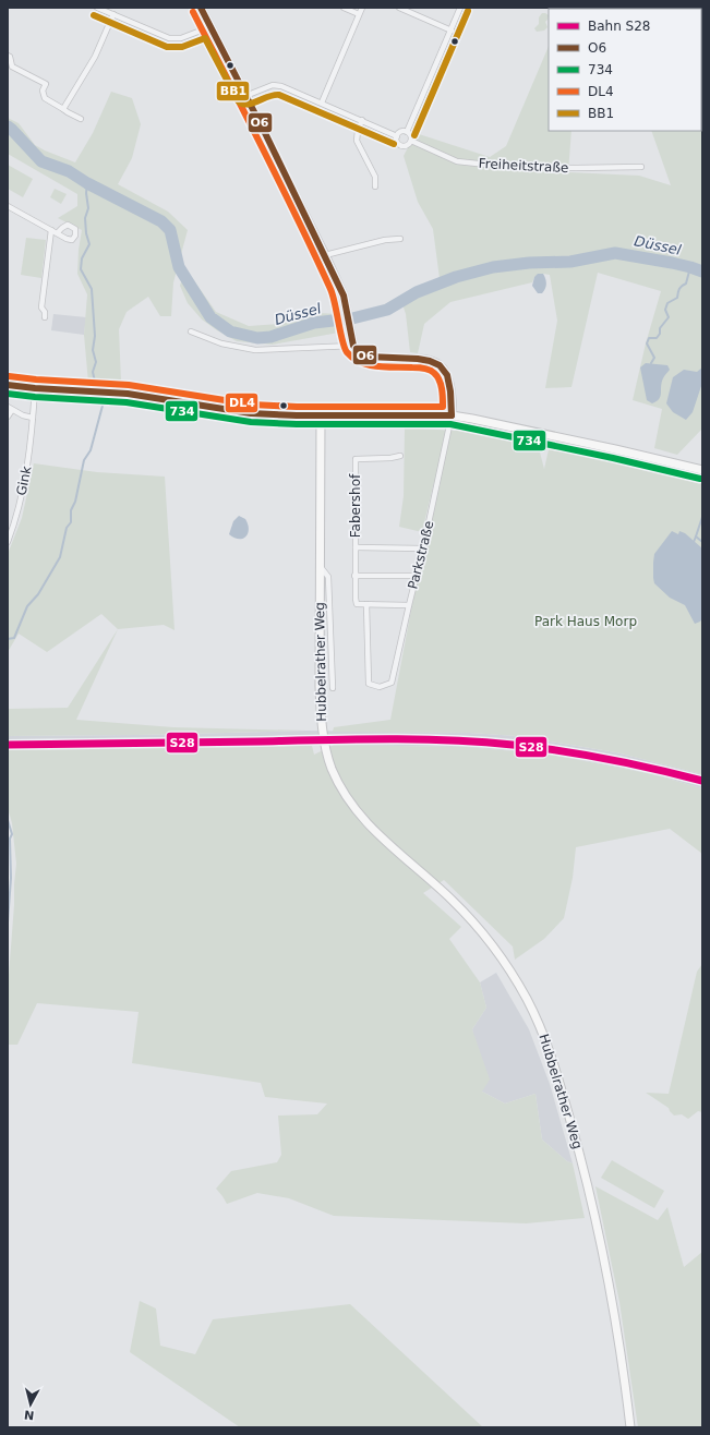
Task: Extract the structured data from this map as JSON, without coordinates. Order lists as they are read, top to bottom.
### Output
{
  "streets": {
    "street": [
      "Freiheitstraße",
      "Gink",
      "Fabershof",
      "Parkstraße",
      "Hubbelrather Weg"
    ]
  },
  "crossings": [
    ["Fabershof", "Parkstraße"]
  ],
  "water": ["Düssel"],
  "parks": ["Park Haus Morp"],
  "lines": [
    "transit line O6",
    "transit line BB1",
    "transit line DL4",
    "transit line 734",
    "rail line S28"
  ],
  "legend": [
    "Bahn S28",
    "O6",
    "734",
    "DL4",
    "BB1"
  ],
  "north": "bottom"
}
